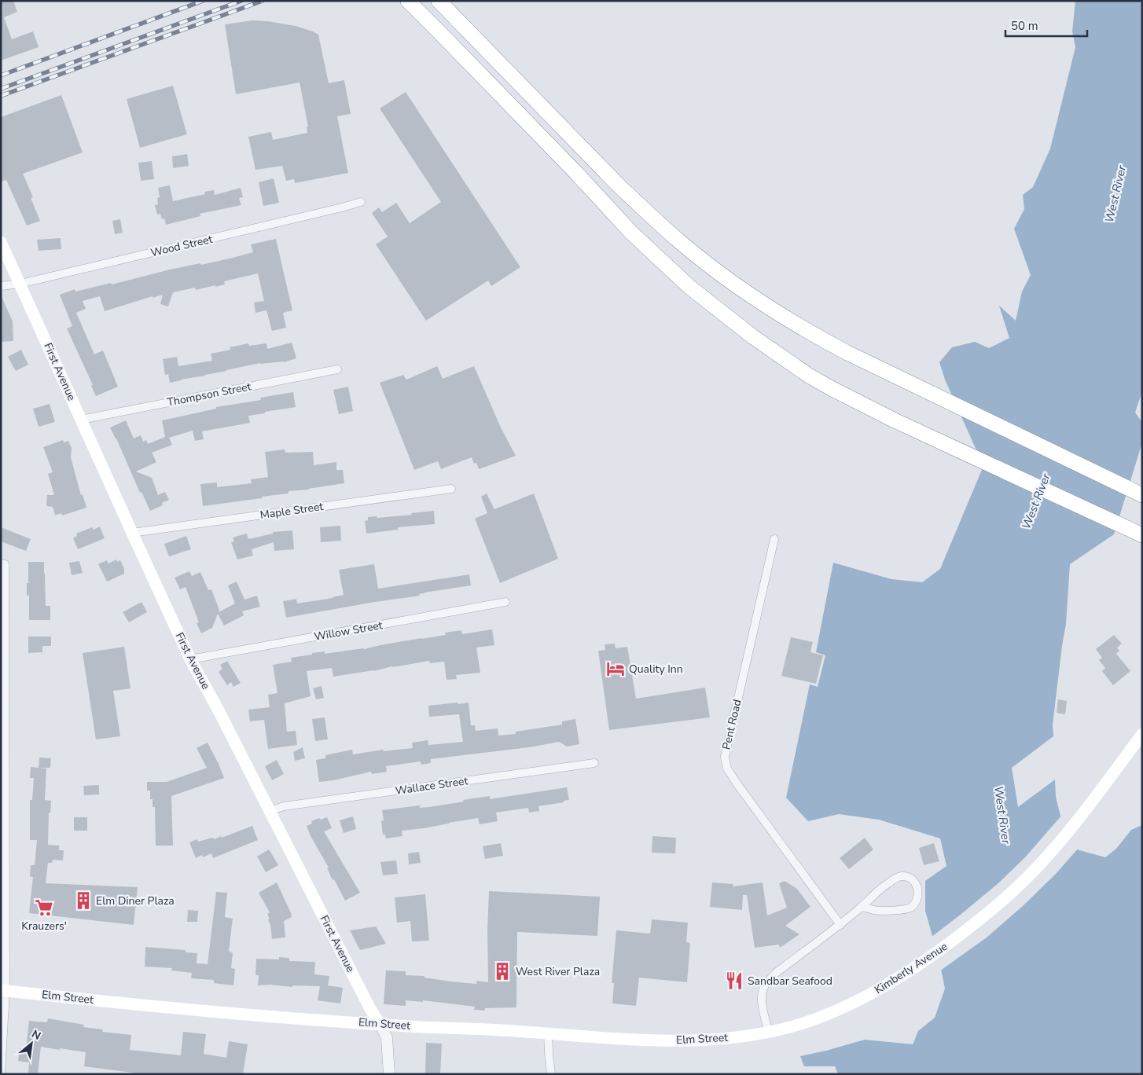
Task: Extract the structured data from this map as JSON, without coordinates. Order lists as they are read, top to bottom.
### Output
{
  "streets": {
    "main road": ["First Avenue", "Kimberly Avenue", "Elm Street"],
    "street": [
      "Wood Street",
      "Thompson Street",
      "Maple Street",
      "Willow Street",
      "Pent Road",
      "Wallace Street"
    ]
  },
  "crossings": [
    ["Wood Street", "First Avenue"],
    ["First Avenue", "Thompson Street"],
    ["First Avenue", "Maple Street"],
    ["First Avenue", "Willow Street"],
    ["First Avenue", "Wallace Street"],
    ["First Avenue", "Elm Street"],
    ["Kimberly Avenue", "Elm Street"]
  ],
  "water": ["West River"],
  "places": {
    "hotel": ["Quality Inn"],
    "building": ["Elm Diner Plaza", "West River Plaza"],
    "supermarket": ["Krauzers'"],
    "restaurant": ["Sandbar Seafood"]
  },
  "scale_bar": "50 m",
  "north": "top right"
}
